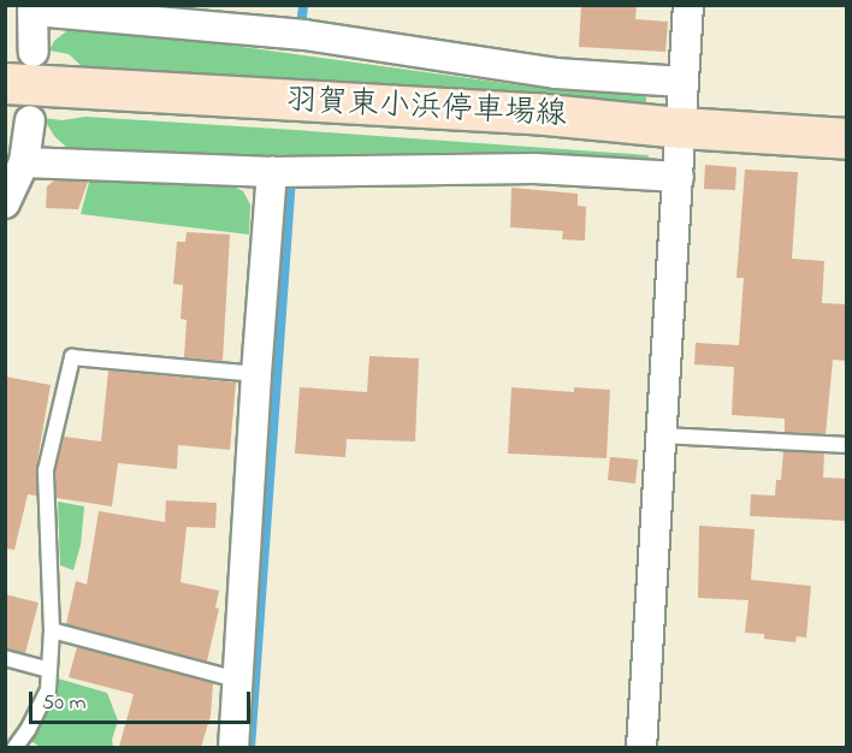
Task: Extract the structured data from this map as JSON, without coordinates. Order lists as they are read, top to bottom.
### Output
{
  "streets": {
    "main road": ["羽賀東小浜停車場線"]
  },
  "scale_bar": "50 m"
}
